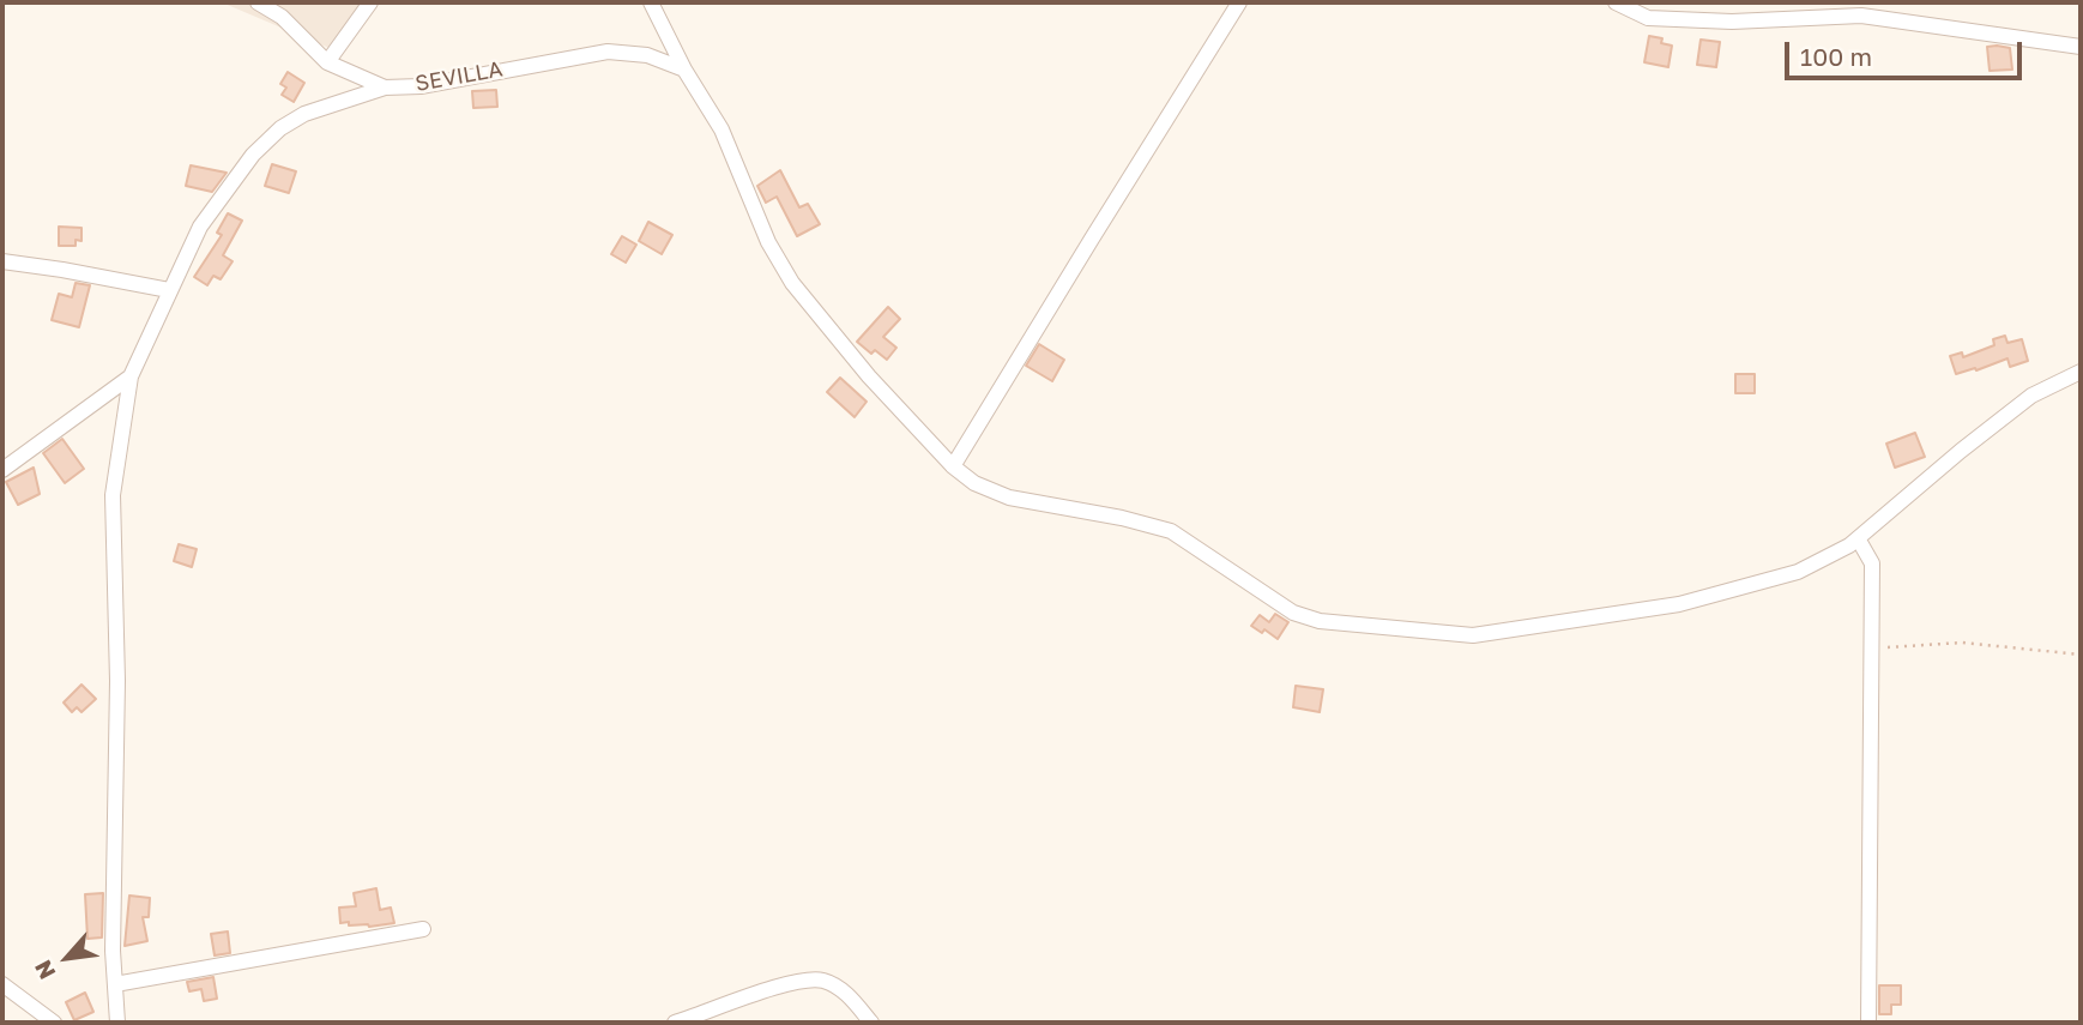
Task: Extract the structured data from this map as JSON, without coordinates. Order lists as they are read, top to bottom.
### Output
{
  "streets": {
    "street": ["SEVILLA"]
  },
  "scale_bar": "100 m",
  "north": "bottom left"
}
